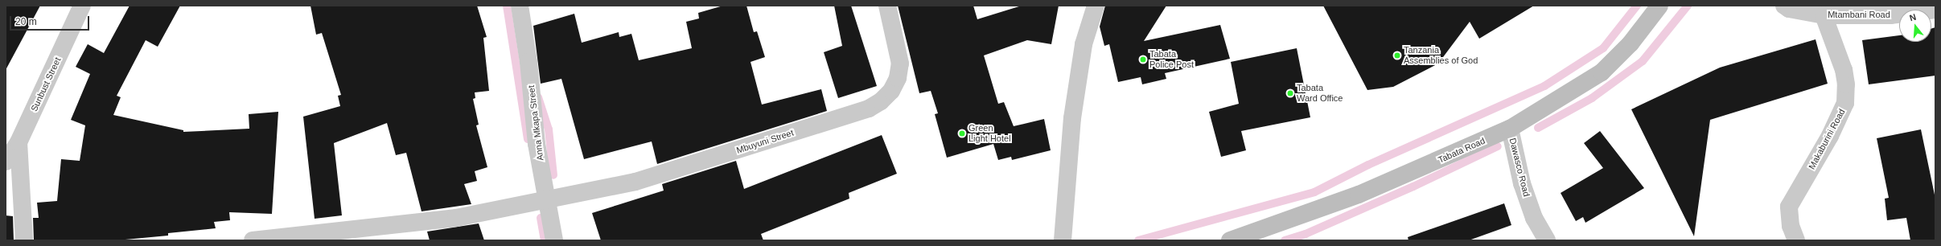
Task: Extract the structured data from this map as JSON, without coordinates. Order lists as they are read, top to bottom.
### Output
{
  "streets": {
    "main road": ["Tabata Road"],
    "street": [
      "Mtambani Road",
      "Sunbust Street",
      "Anna Mkapa Street",
      "Makaburini Road",
      "Mbuyuni Street",
      "Dawasco Road"
    ]
  },
  "crossings": [
    ["Mtambani Road", "Makaburini Road"],
    ["Anna Mkapa Street", "Mbuyuni Street"],
    ["Tabata Road", "Dawasco Road"]
  ],
  "places": [
    "Tanzania Assemblies of God",
    "Tabata Police Post",
    "Tabata Ward Office",
    "Green Light Hotel"
  ],
  "scale_bar": "20 m",
  "north": "top"
}
